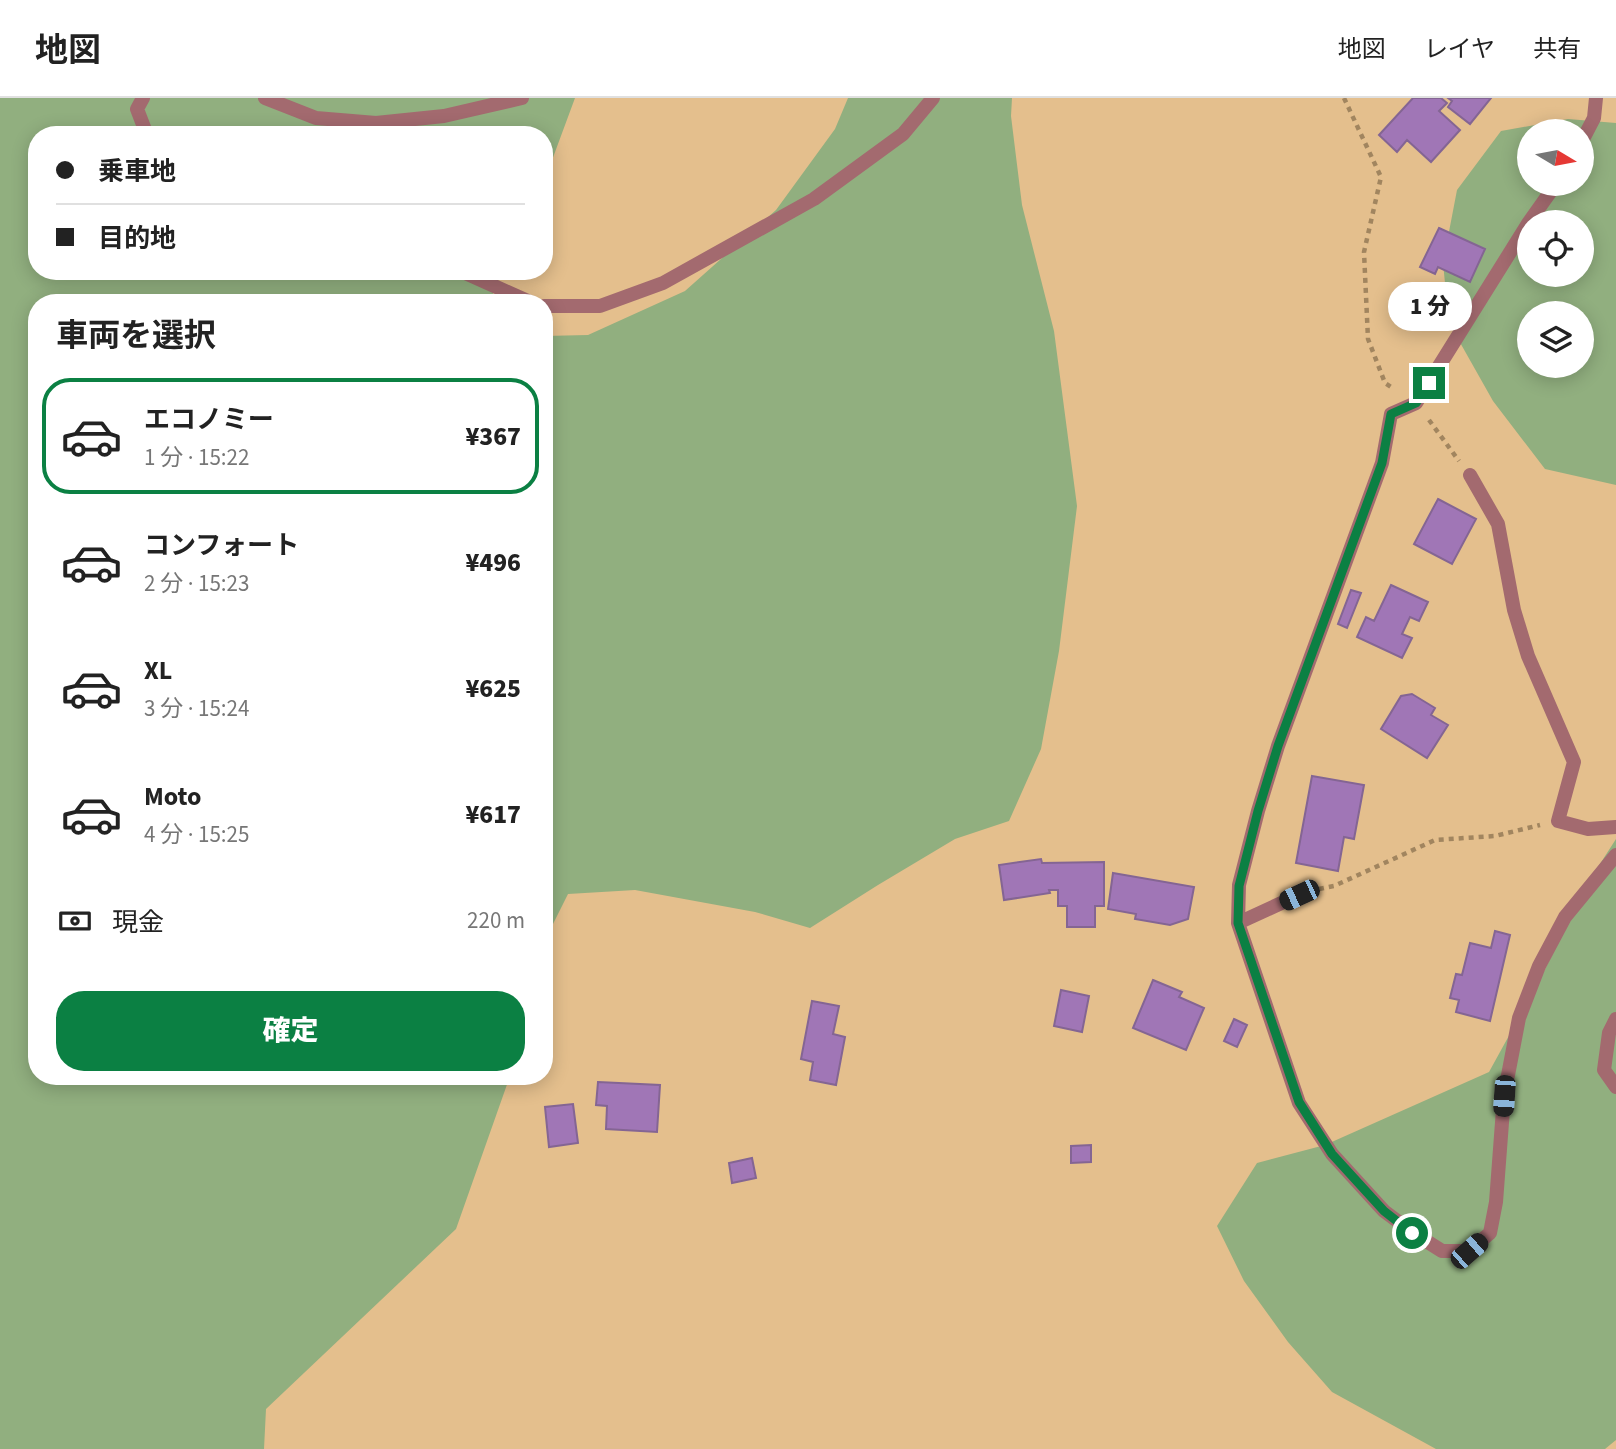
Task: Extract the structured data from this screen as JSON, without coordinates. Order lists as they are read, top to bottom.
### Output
{
  "north": "right",
  "page": {
    "header": "地図",
    "nav": ["地図", "レイヤ", "共有"],
    "banner": ["乗車地", "目的地"],
    "bubble": "1 分",
    "heading": "車両を選択",
    "list": [
      {
        "name": "エコノミー",
        "note": "1 分 · 15:22",
        "value": "¥367"
      },
      {
        "name": "コンフォート",
        "note": "2 分 · 15:23",
        "value": "¥496"
      },
      {
        "name": "XL",
        "note": "3 分 · 15:24",
        "value": "¥625"
      },
      {
        "name": "Moto",
        "note": "4 分 · 15:25",
        "value": "¥617"
      }
    ],
    "pay": ["現金", "220 m"],
    "buttons": "確定"
  }
}
